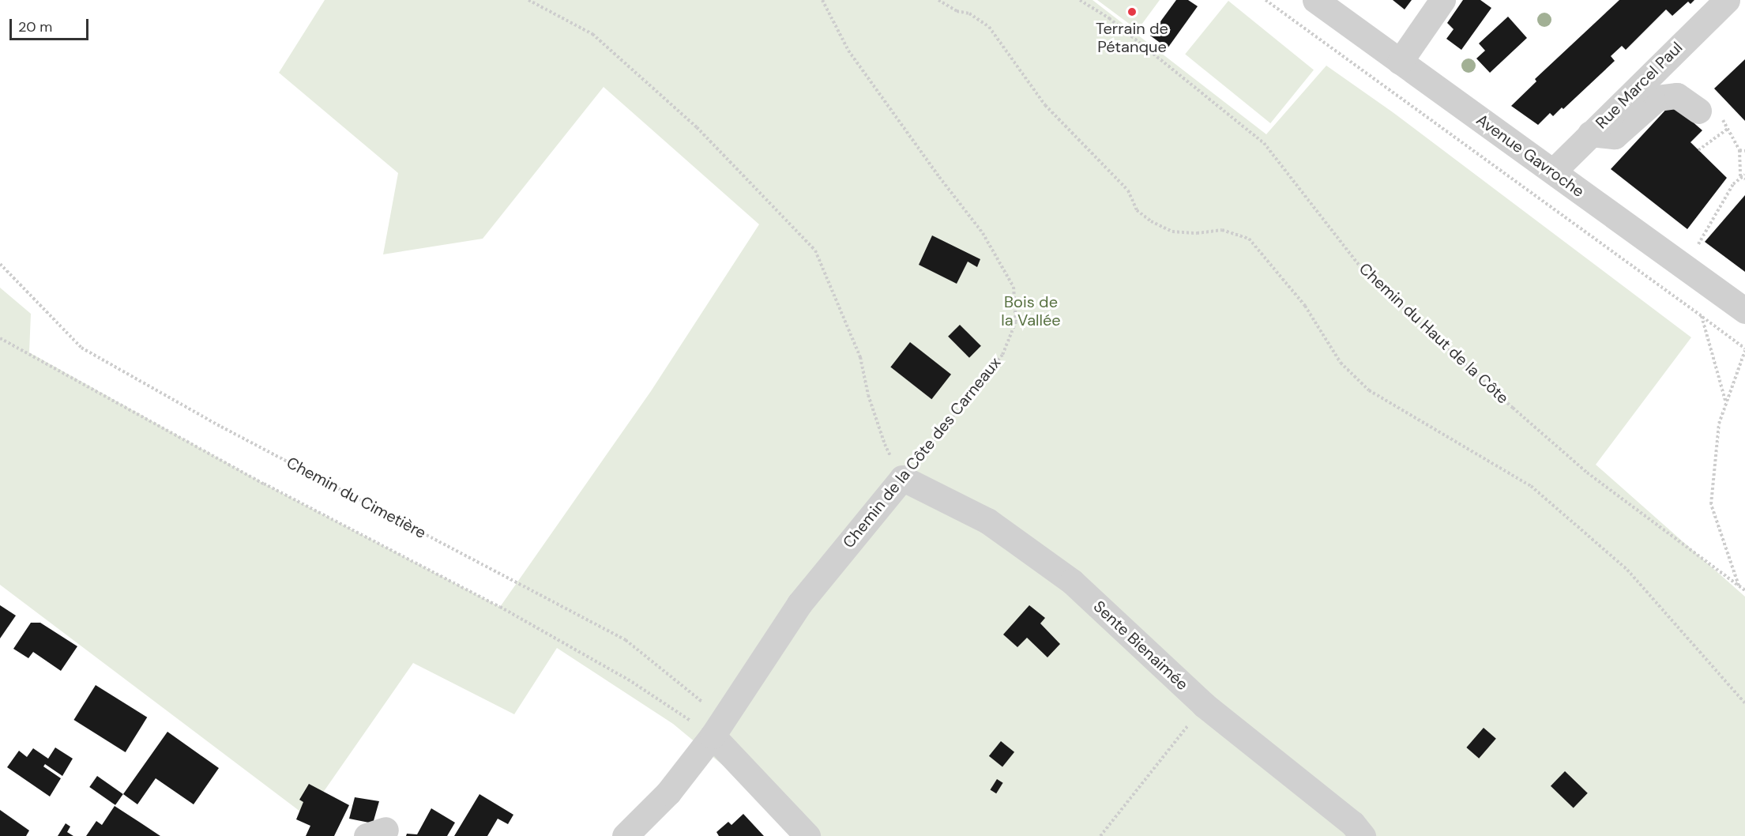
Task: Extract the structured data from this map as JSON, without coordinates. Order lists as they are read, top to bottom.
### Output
{
  "streets": {
    "street": [
      "Rue Marcel Paul",
      "Avenue Gavroche",
      "Chemin de la Côte des Carneaux",
      "Sente Bienaimée"
    ],
    "path": ["Chemin du Haut de la Côte", "Chemin du Cimetière"]
  },
  "crossings": [
    ["Rue Marcel Paul", "Avenue Gavroche"],
    ["Chemin de la Côte des Carneaux", "Chemin du Cimetière"],
    ["Chemin de la Côte des Carneaux", "Sente Bienaimée"]
  ],
  "parks": ["Bois de la Vallée"],
  "places": ["Terrain de Pétanque"],
  "scale_bar": "20 m"
}
